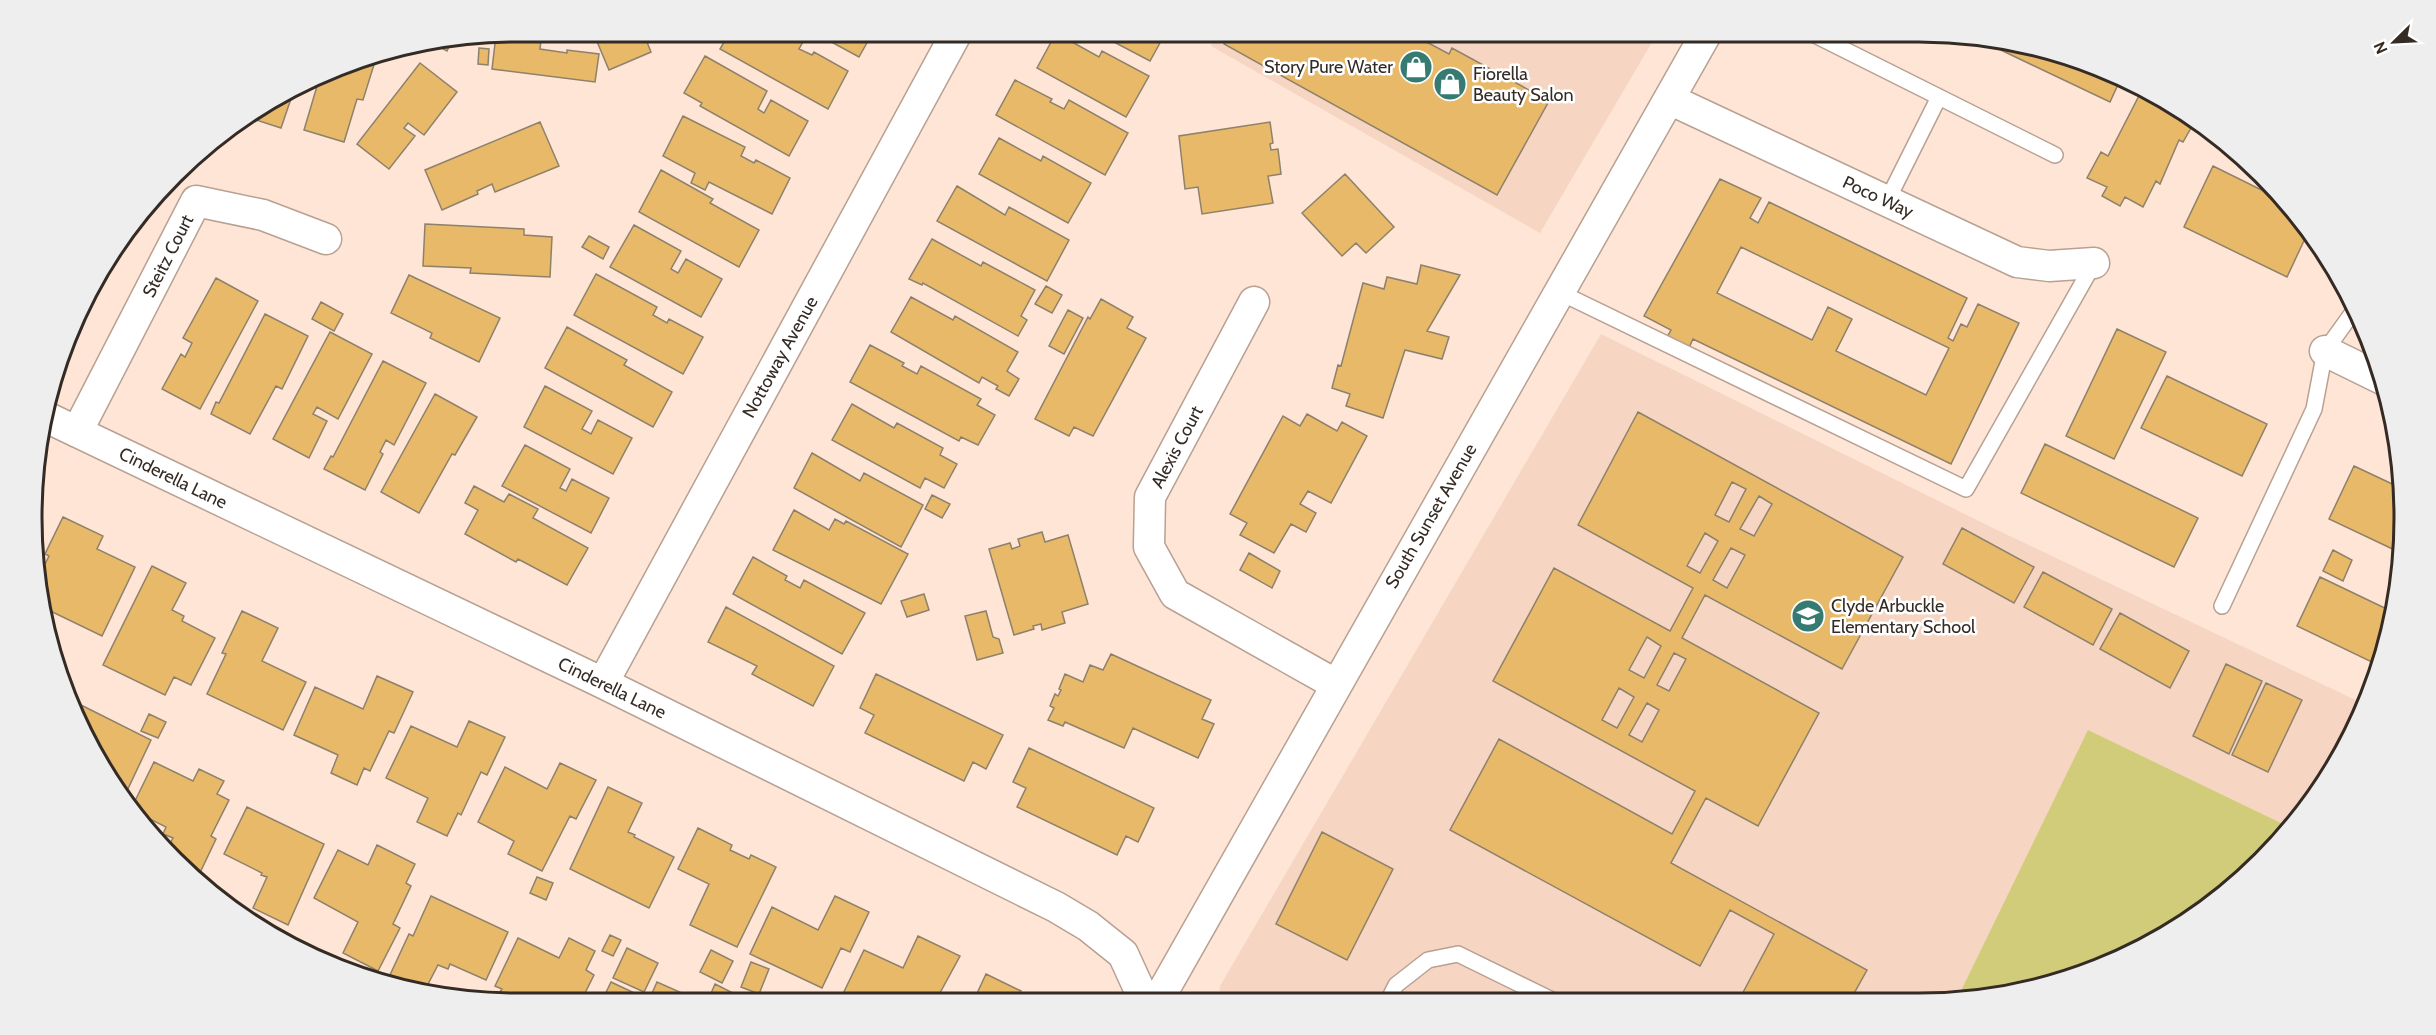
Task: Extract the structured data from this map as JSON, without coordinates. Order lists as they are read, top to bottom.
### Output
{
  "streets": {
    "street": [
      "Poco Way",
      "Steitz Court",
      "Nottoway Avenue",
      "Alexis Court",
      "Cinderella Lane",
      "South Sunset Avenue"
    ]
  },
  "crossings": [
    ["Poco Way", "South Sunset Avenue"],
    ["Steitz Court", "Cinderella Lane"],
    ["Nottoway Avenue", "Cinderella Lane"],
    ["Alexis Court", "South Sunset Avenue"]
  ],
  "places": {
    "shop": ["Story Pure Water", "Fiorella Beauty Salon"],
    "school or university": ["Clyde Arbuckle Elementary School"]
  },
  "north": "bottom left"
}
